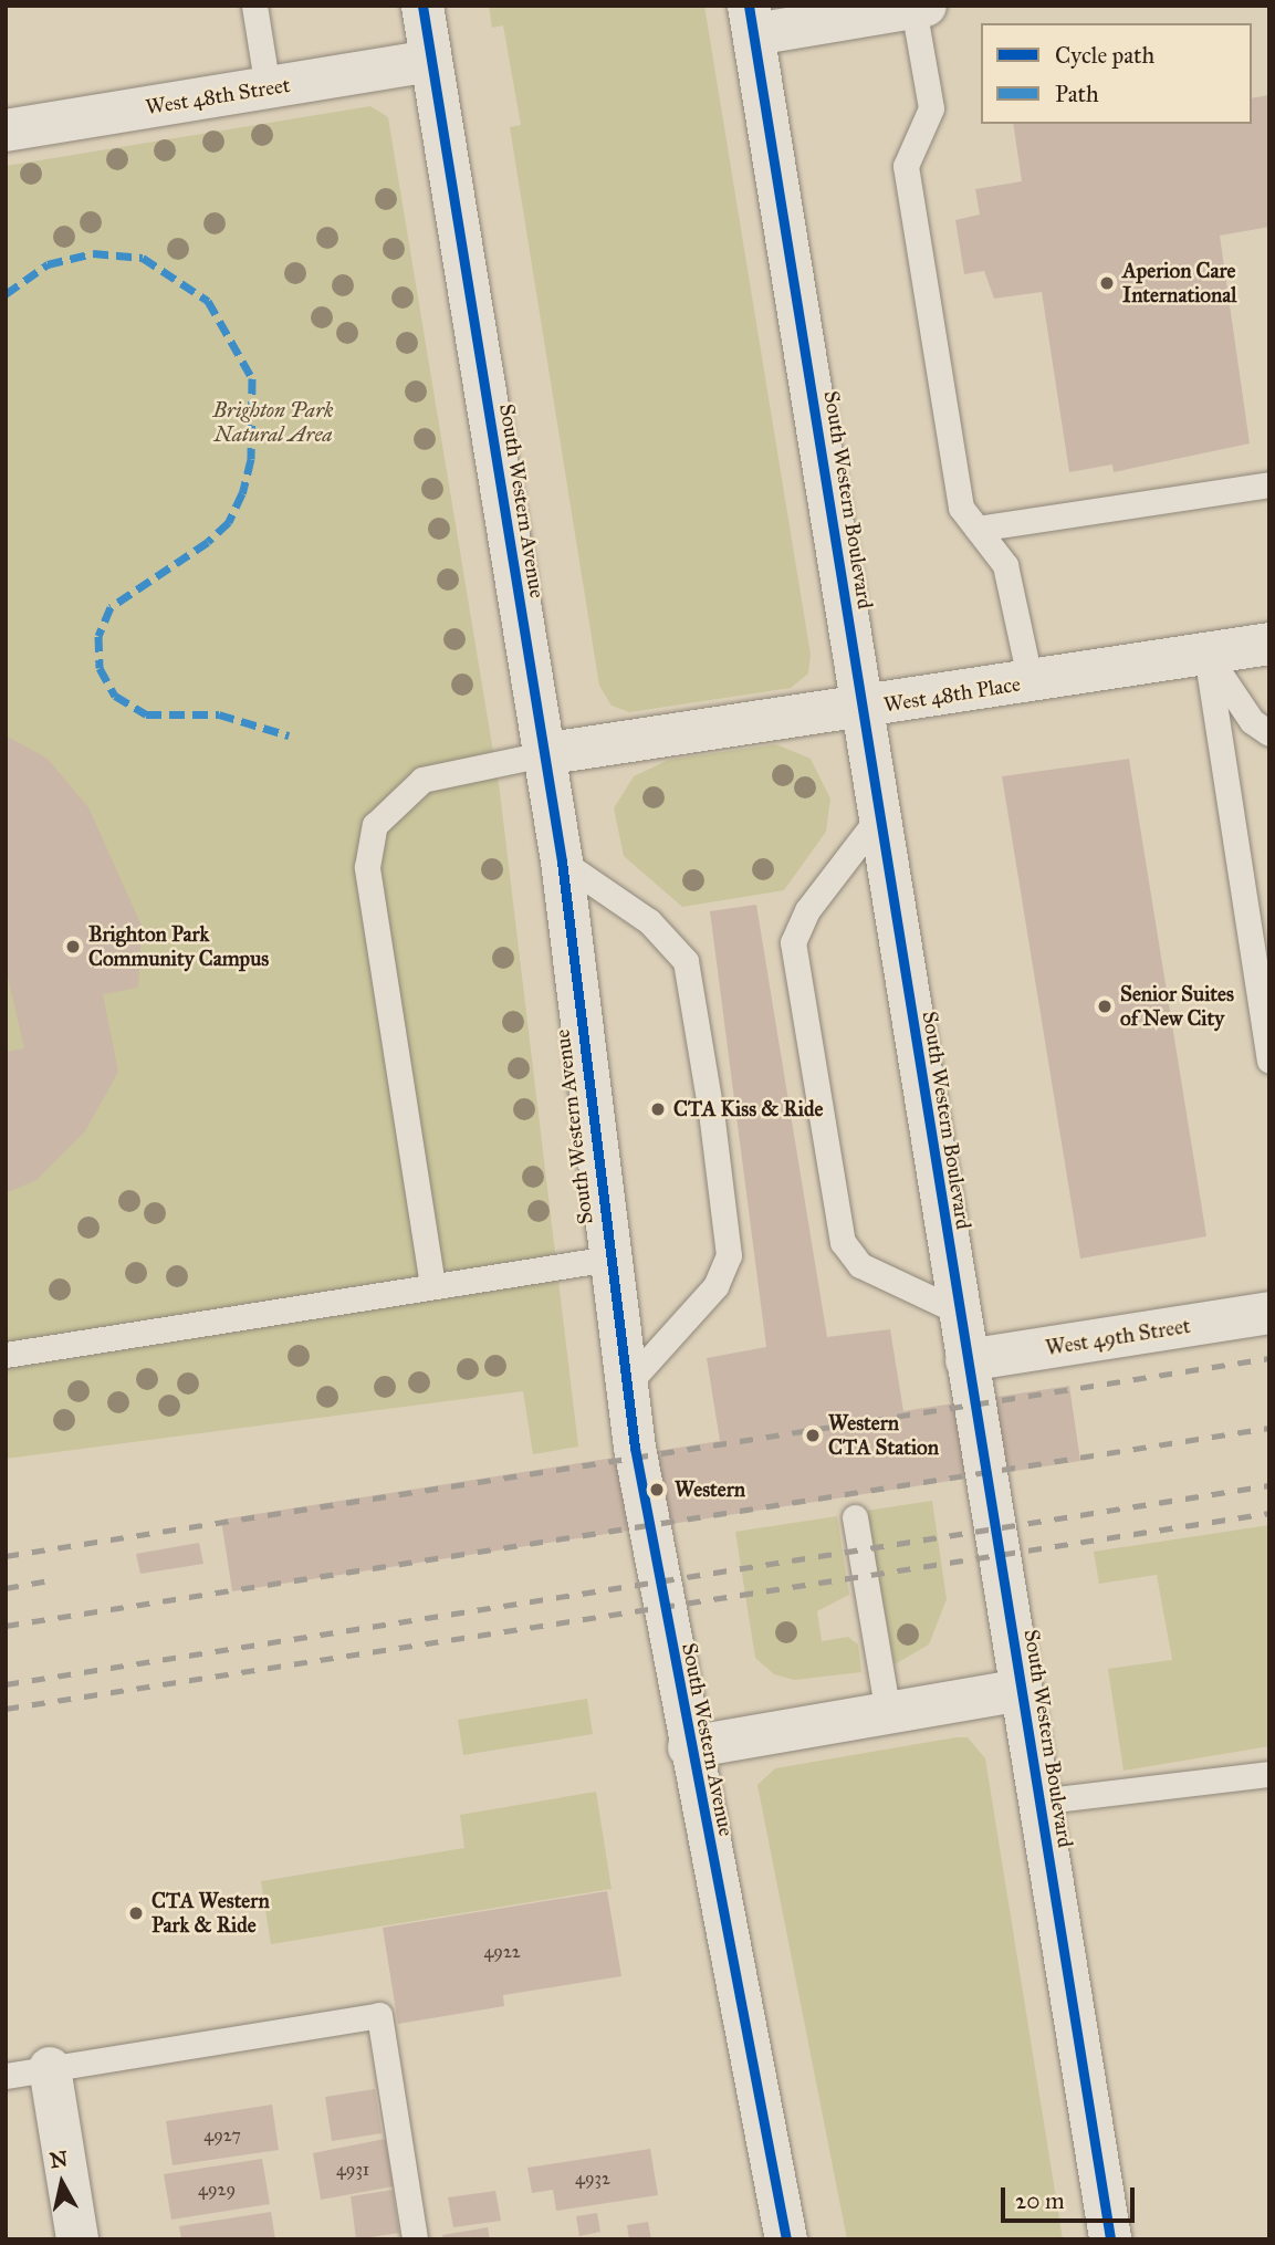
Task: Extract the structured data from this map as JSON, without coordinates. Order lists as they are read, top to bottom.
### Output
{
  "streets": {
    "street": [
      "West 48th Street",
      "South Western Boulevard",
      "South Western Avenue",
      "West 48th Place",
      "West 49th Street"
    ]
  },
  "crossings": [
    ["West 48th Street", "South Western Avenue"],
    ["South Western Boulevard", "West 48th Place"],
    ["South Western Boulevard", "West 49th Street"],
    ["South Western Avenue", "West 48th Place"]
  ],
  "parks": ["Brighton Park Natural Area"],
  "places": [
    "Aperion Care International",
    "Brighton Park Community Campus",
    "Senior Suites of New City",
    "CTA Kiss & Ride",
    "Western CTA Station",
    "Western",
    "CTA Western Park & Ride"
  ],
  "house_numbers": [
    "4922",
    "4927",
    "4931",
    "4932",
    "4929"
  ],
  "legend": ["Cycle path", "Path"],
  "scale_bar": "20 m",
  "north": "top"
}
